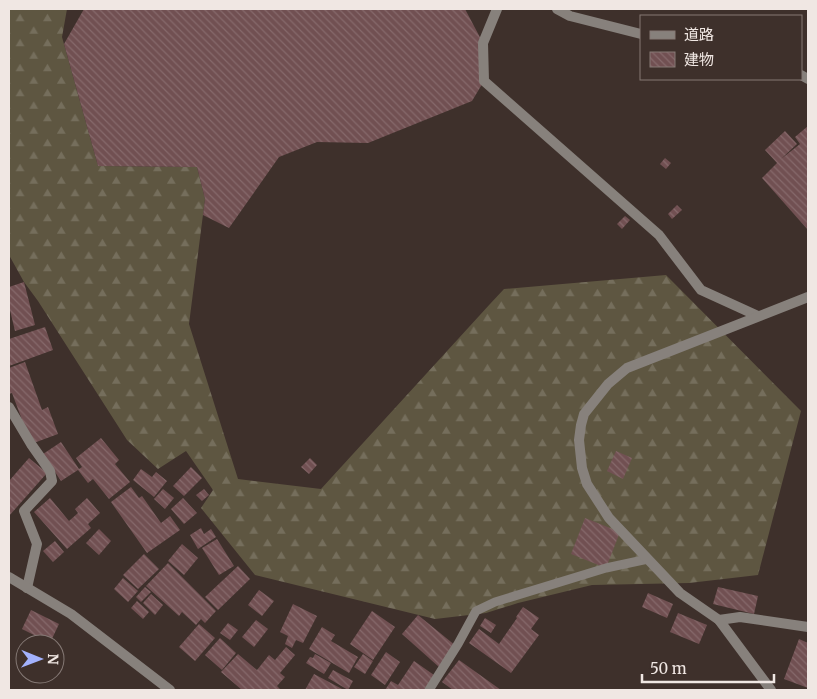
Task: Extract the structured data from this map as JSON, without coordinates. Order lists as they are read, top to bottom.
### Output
{
  "legend": ["道路", "建物"],
  "scale_bar": "50 m",
  "north": "right"
}
